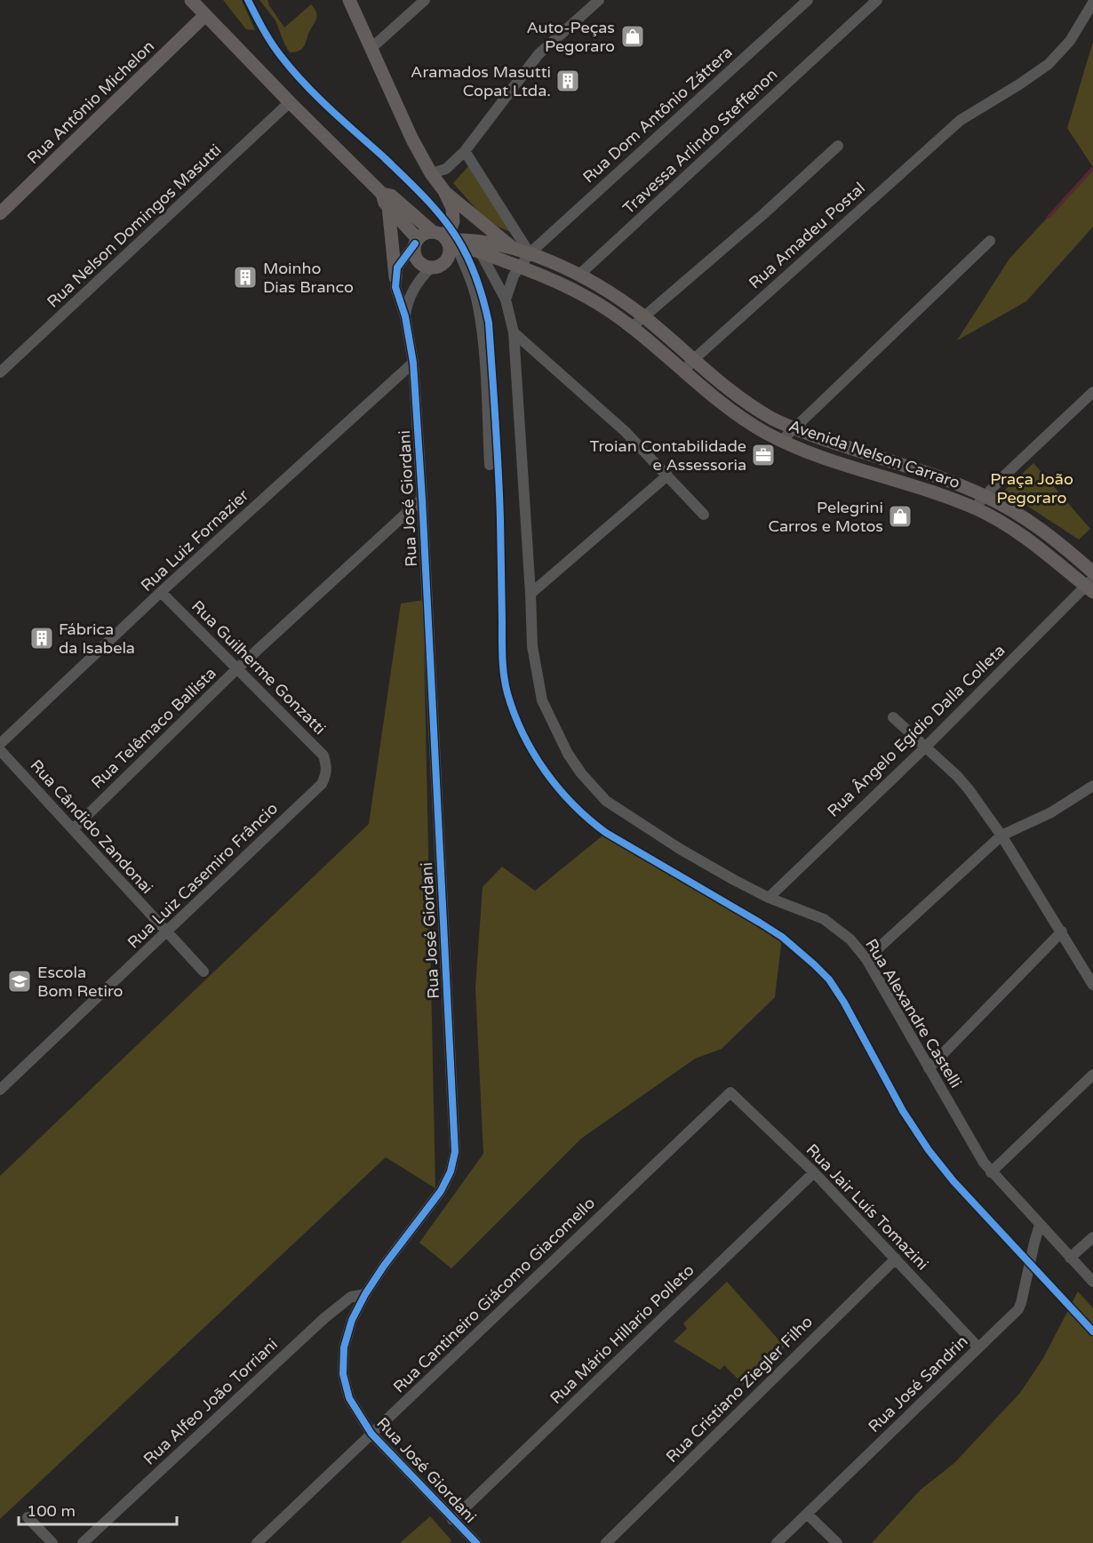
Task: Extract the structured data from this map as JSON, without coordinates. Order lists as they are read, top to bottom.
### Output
{
  "streets": {
    "main road": ["Rua Antônio Michelon", "Avenida Nelson Carraro"],
    "street": [
      "Rua Dom Antônio Záttera",
      "Travessa Arlindo Steffenon",
      "Rua Nelson Domingos Masutti",
      "Rua Amadeu Postal",
      "Rua José Giordani",
      "Rua Luiz Fornazier",
      "Rua Guilherme Gonzatti",
      "Rua Telêmaco Ballista",
      "Rua Ângelo Egídio Dalla Colleta",
      "Rua Cândido Zandonai",
      "Rua Luiz Casemiro Frâncio",
      "Rua Alexandre Castelli",
      "Rua Jair Luís Tomazini",
      "Rua Cantineiro Giácomo Giacomello",
      "Rua Mário Hillario Polleto",
      "Rua José Sandrin",
      "Rua Cristiano Ziegler Filho",
      "Rua Alfeo João Torriani"
    ]
  },
  "crossings": [
    ["Rua Dom Antônio Záttera", "Avenida Nelson Carraro"],
    ["Travessa Arlindo Steffenon", "Avenida Nelson Carraro"],
    ["Rua Amadeu Postal", "Avenida Nelson Carraro"],
    ["Avenida Nelson Carraro", "Rua José Giordani"],
    ["Avenida Nelson Carraro", "Rua Ângelo Egídio Dalla Colleta"],
    ["Avenida Nelson Carraro", "Rua Alexandre Castelli"],
    ["Rua José Giordani", "Rua Luiz Fornazier"],
    ["Rua José Giordani", "Rua Telêmaco Ballista"],
    ["Rua José Giordani", "Rua Cantineiro Giácomo Giacomello"],
    ["Rua José Giordani", "Rua Mário Hillario Polleto"],
    ["Rua José Giordani", "Rua Alfeo João Torriani"],
    ["Rua Luiz Fornazier", "Rua Guilherme Gonzatti"],
    ["Rua Guilherme Gonzatti", "Rua Telêmaco Ballista"],
    ["Rua Guilherme Gonzatti", "Rua Luiz Casemiro Frâncio"],
    ["Rua Telêmaco Ballista", "Rua Cândido Zandonai"],
    ["Rua Ângelo Egídio Dalla Colleta", "Rua Alexandre Castelli"],
    ["Rua Cândido Zandonai", "Rua Luiz Casemiro Frâncio"],
    ["Rua Alexandre Castelli", "Rua José Sandrin"],
    ["Rua Jair Luís Tomazini", "Rua Cantineiro Giácomo Giacomello"],
    ["Rua Jair Luís Tomazini", "Rua Mário Hillario Polleto"],
    ["Rua Jair Luís Tomazini", "Rua José Sandrin"],
    ["Rua Jair Luís Tomazini", "Rua Cristiano Ziegler Filho"]
  ],
  "parks": ["Praça João Pegoraro"],
  "places": {
    "shop": ["Auto-Peças Pegoraro", "Pelegrini Carros e Motos"],
    "building": ["Aramados Masutti Copat Ltda.", "Moinho Dias Branco", "Fábrica da Isabela"],
    "office": ["Troian Contabilidade e Assessoria"],
    "school or university": ["Escola Bom Retiro"]
  },
  "scale_bar": "100 m"
}
